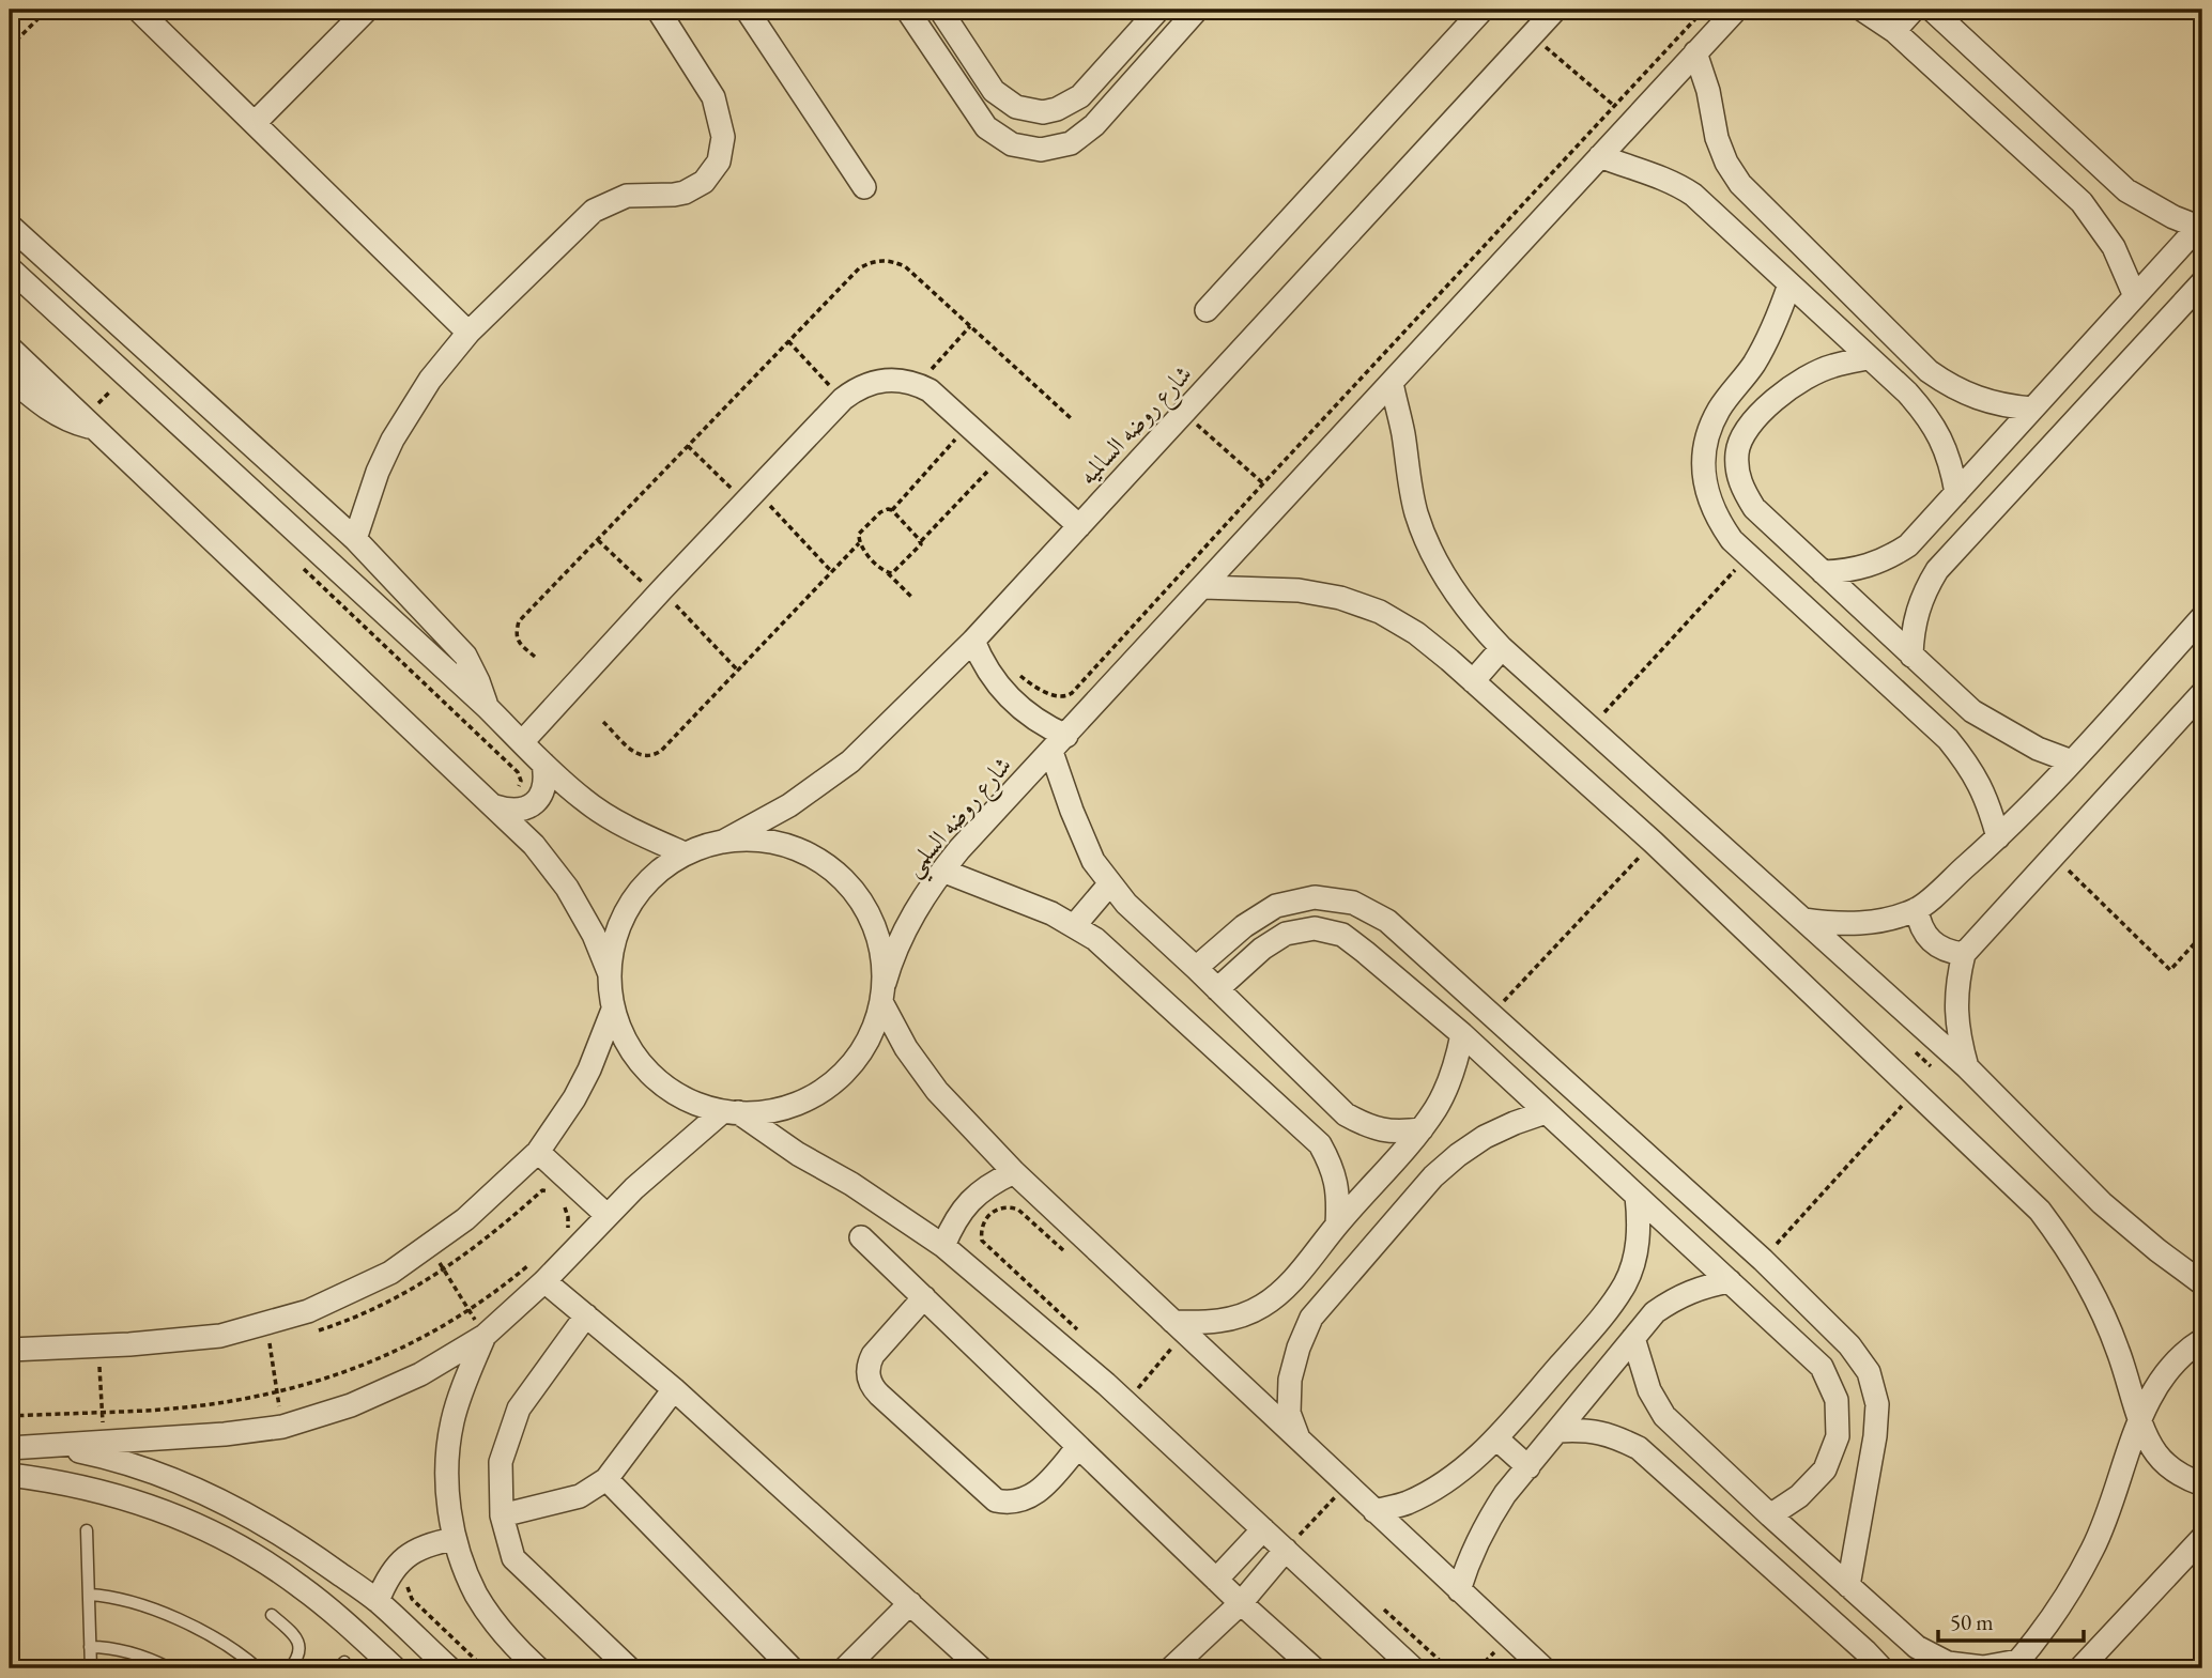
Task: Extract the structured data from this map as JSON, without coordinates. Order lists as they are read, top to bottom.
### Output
{
  "streets": {
    "street": ["شارع روضه السالميه", "شارع روضه السلمي"]
  },
  "scale_bar": "50 m"
}
